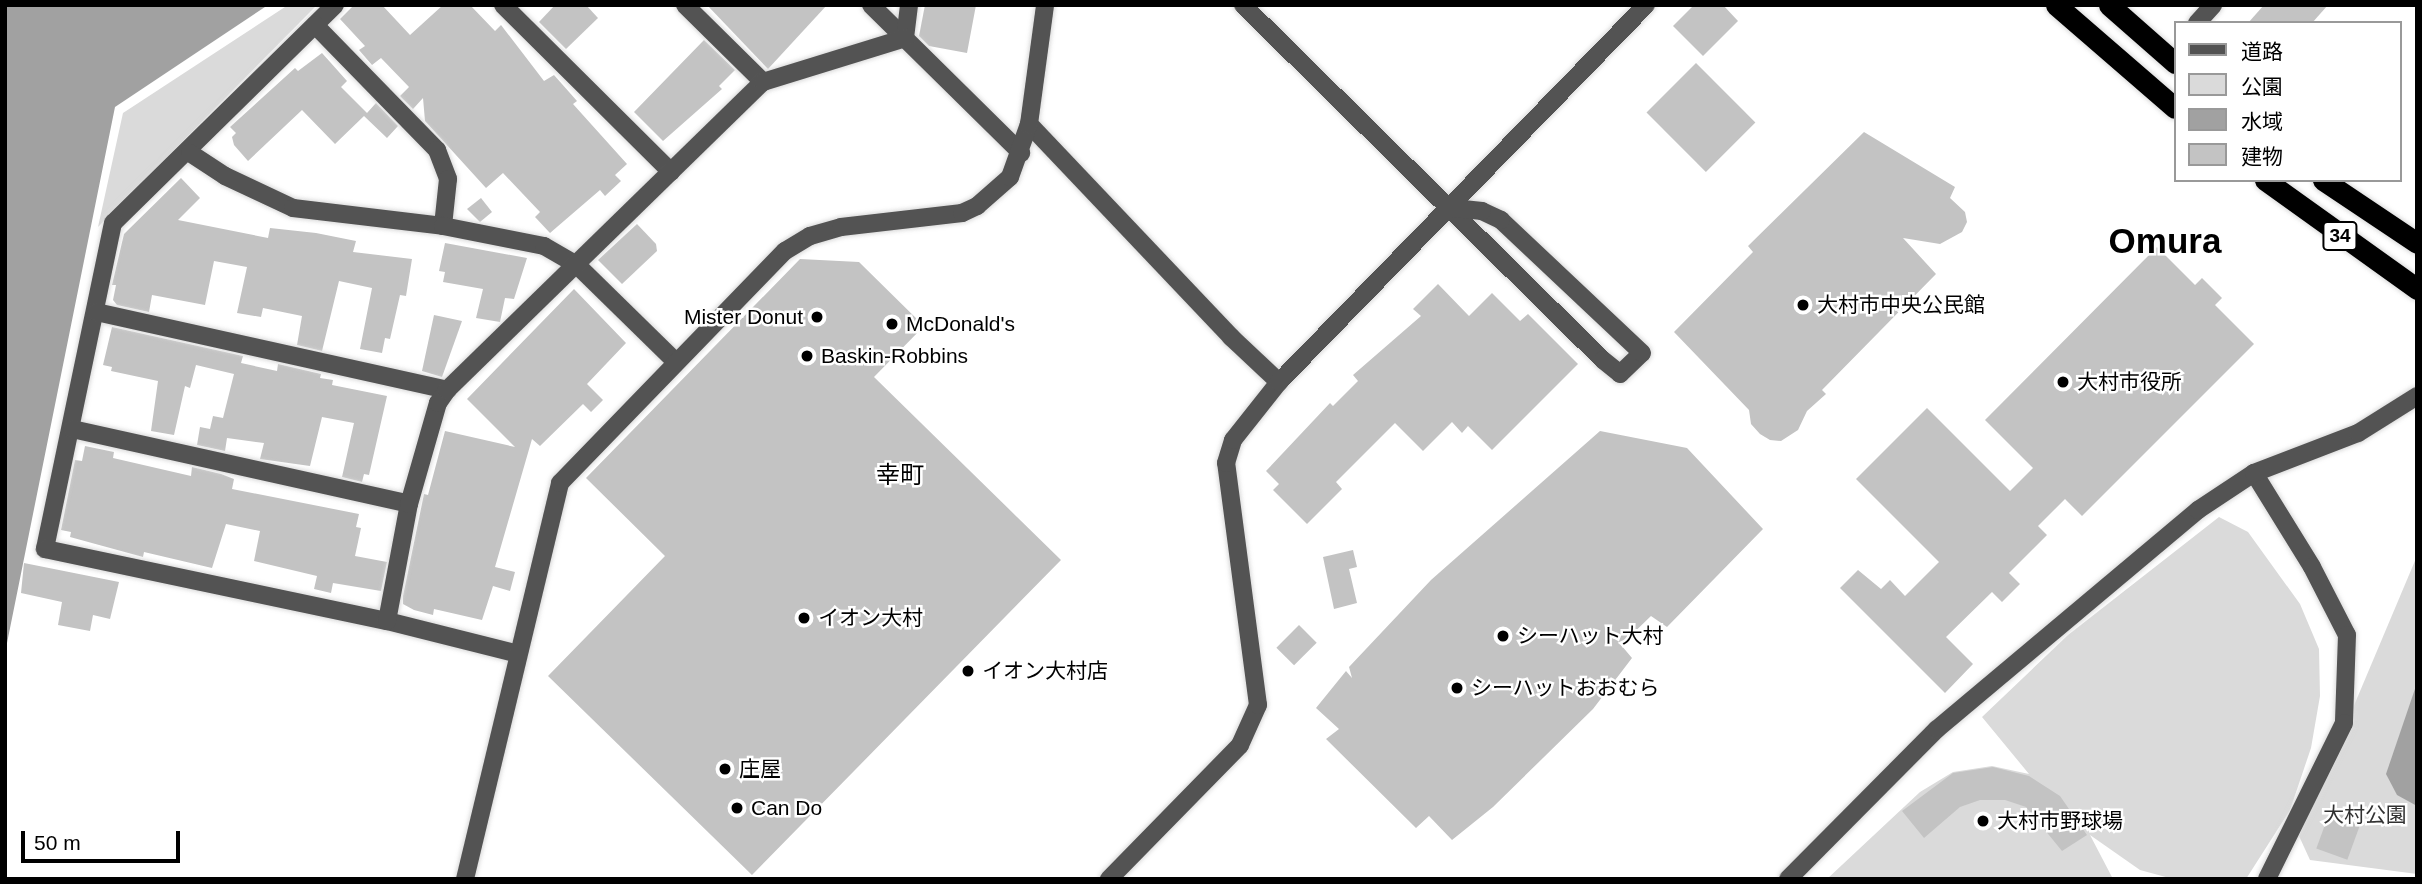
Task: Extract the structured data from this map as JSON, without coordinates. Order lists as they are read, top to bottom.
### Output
{
  "streets": {
    "highway": ["34"]
  },
  "districts": ["Omura", "幸町"],
  "parks": ["大村公園"],
  "places": [
    "大村市中央公民館",
    "Mister Donut",
    "McDonald's",
    "Baskin-Robbins",
    "大村市役所",
    "イオン大村",
    "シーハット大村",
    "イオン大村店",
    "シーハットおおむら",
    "庄屋",
    "Can Do",
    "大村市野球場"
  ],
  "legend": [
    "道路",
    "公園",
    "水域",
    "建物"
  ],
  "scale_bar": "50 m"
}
